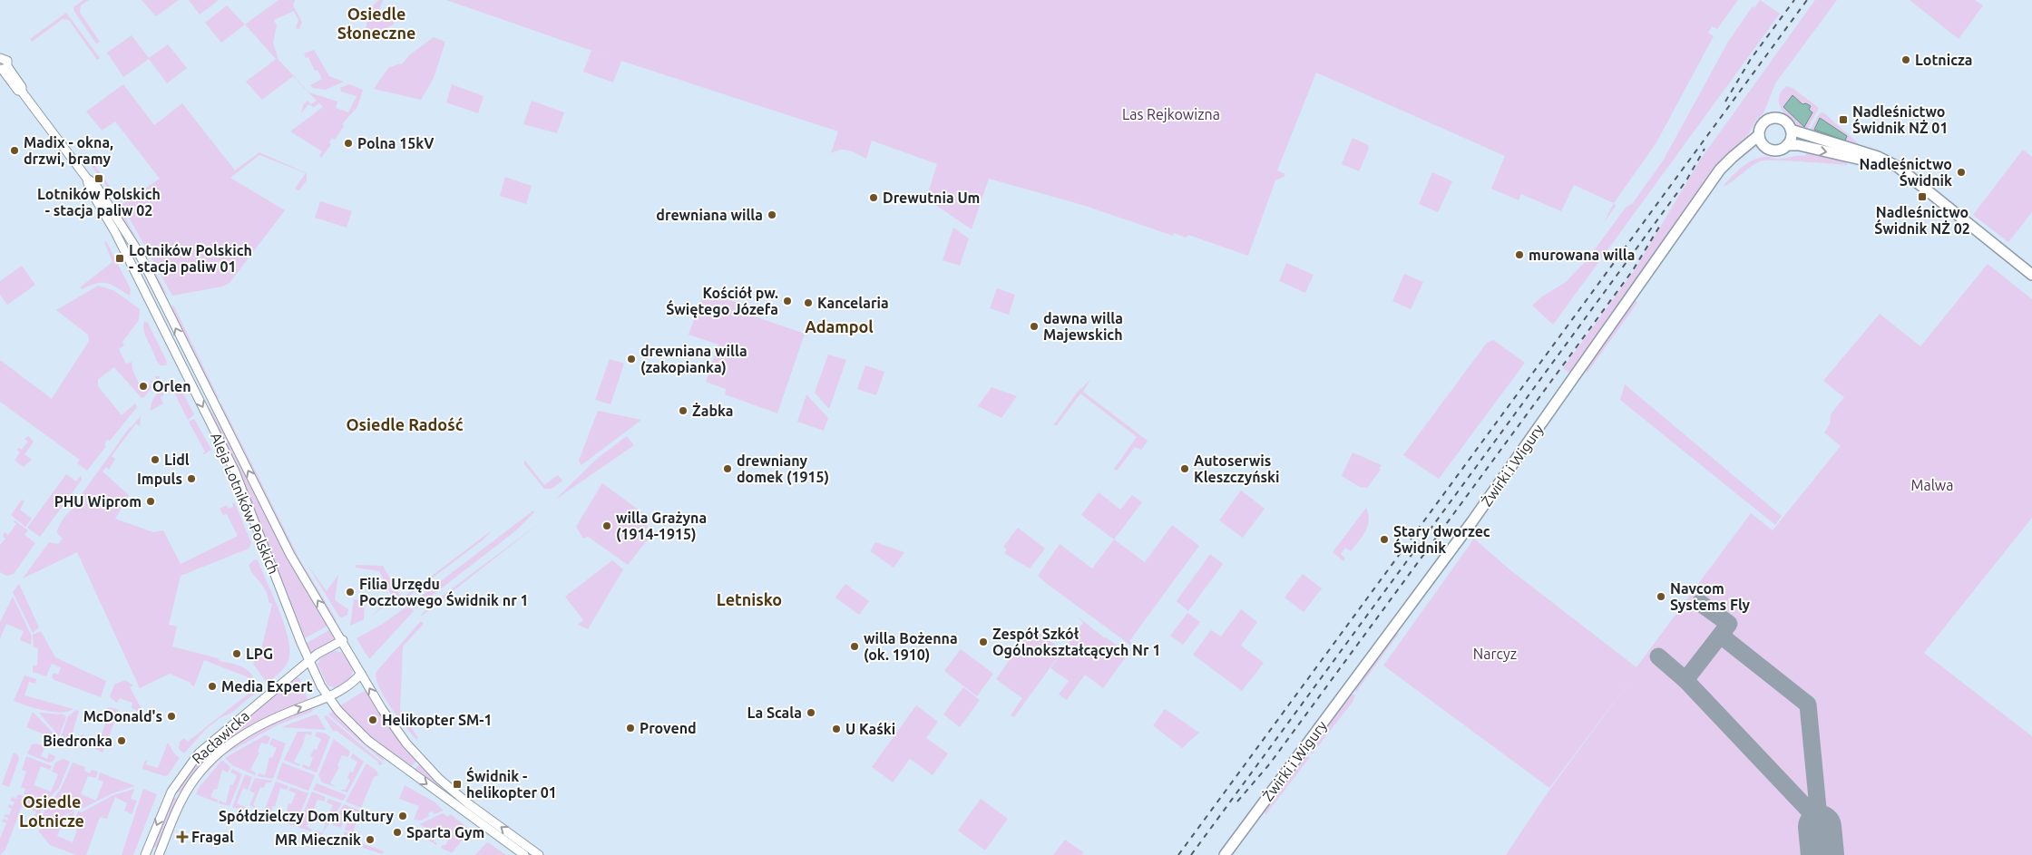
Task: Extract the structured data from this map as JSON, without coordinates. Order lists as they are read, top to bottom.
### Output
{
  "streets": {
    "main road": ["Żwirki i Wigury"],
    "street": ["Aleja Lotników Polskich", "Racławicka"]
  },
  "crossings": [
    ["Aleja Lotników Polskich", "Racławicka"]
  ],
  "districts": [
    "Osiedle Słoneczne",
    "Adampol",
    "Osiedle Radość",
    "Letnisko",
    "Osiedle Lotnicze"
  ],
  "parks": ["Las Rejkowizna", "Malwa", "Narcyz"],
  "places": {
    "other": [
      "Lotnicza",
      "Polna 15kV",
      "Madix - okna, drzwi, bramy",
      "Nadleśnictwo Świdnik",
      "Drewutnia Um",
      "drewniana willa",
      "murowana willa",
      "Kościół pw. Świętego Józefa",
      "Kancelaria",
      "dawna willa Majewskich",
      "drewniana willa (zakopianka)",
      "Orlen",
      "Żabka",
      "Lidl",
      "drewniany domek (1915)",
      "Autoserwis Kleszczyński",
      "Impuls",
      "PHU Wiprom",
      "willa Grażyna (1914-1915)",
      "Stary dworzec Świdnik",
      "Filia Urzędu Pocztowego Świdnik nr 1",
      "Navcom Systems Fly",
      "Zespół Szkół Ogólnokształcących Nr 1",
      "willa Bożenna (ok. 1910)",
      "LPG",
      "Media Expert",
      "La Scala",
      "McDonald's",
      "Helikopter SM-1",
      "Provend",
      "U Kaśki",
      "Biedronka",
      "Spółdzielczy Dom Kultury",
      "Sparta Gym",
      "MR Miecznik"
    ],
    "transit": [
      "Nadleśnictwo Świdnik NŻ 01",
      "Lotników Polskich - stacja paliw 02",
      "Nadleśnictwo Świdnik NŻ 02",
      "Lotników Polskich - stacja paliw 01",
      "Świdnik - helikopter 01"
    ],
    "health": ["Fragal"]
  }
}
